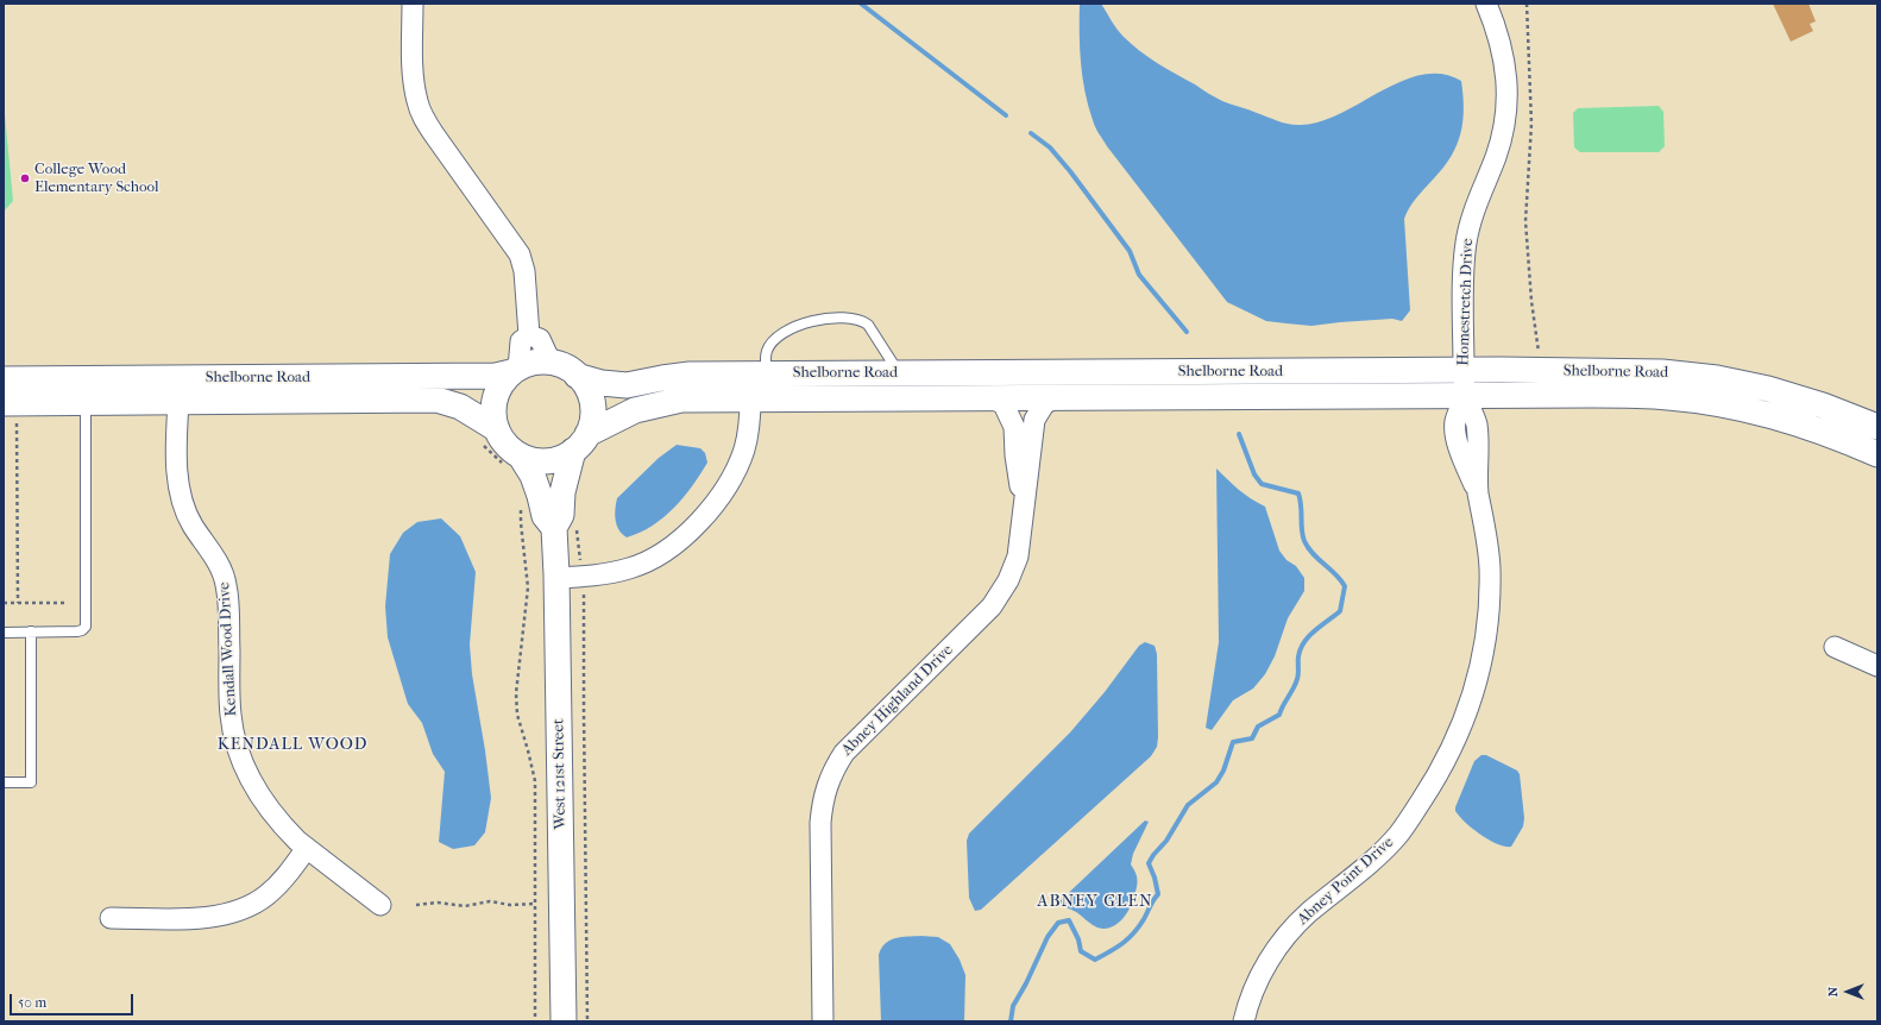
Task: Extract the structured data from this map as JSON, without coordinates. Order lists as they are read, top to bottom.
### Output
{
  "streets": {
    "street": [
      "Homestretch Drive",
      "Shelborne Road",
      "Kendall Wood Drive",
      "Abney Highland Drive",
      "West 121st Street",
      "Abney Point Drive"
    ]
  },
  "crossings": [
    ["Homestretch Drive", "Shelborne Road"],
    ["Homestretch Drive", "Abney Point Drive"],
    ["Shelborne Road", "Kendall Wood Drive"],
    ["Shelborne Road", "Abney Highland Drive"],
    ["Shelborne Road", "West 121st Street"],
    ["Shelborne Road", "Abney Point Drive"]
  ],
  "districts": ["KENDALL WOOD", "ABNEY GLEN"],
  "places": ["College Wood Elementary School"],
  "scale_bar": "50 m",
  "north": "left"
}
